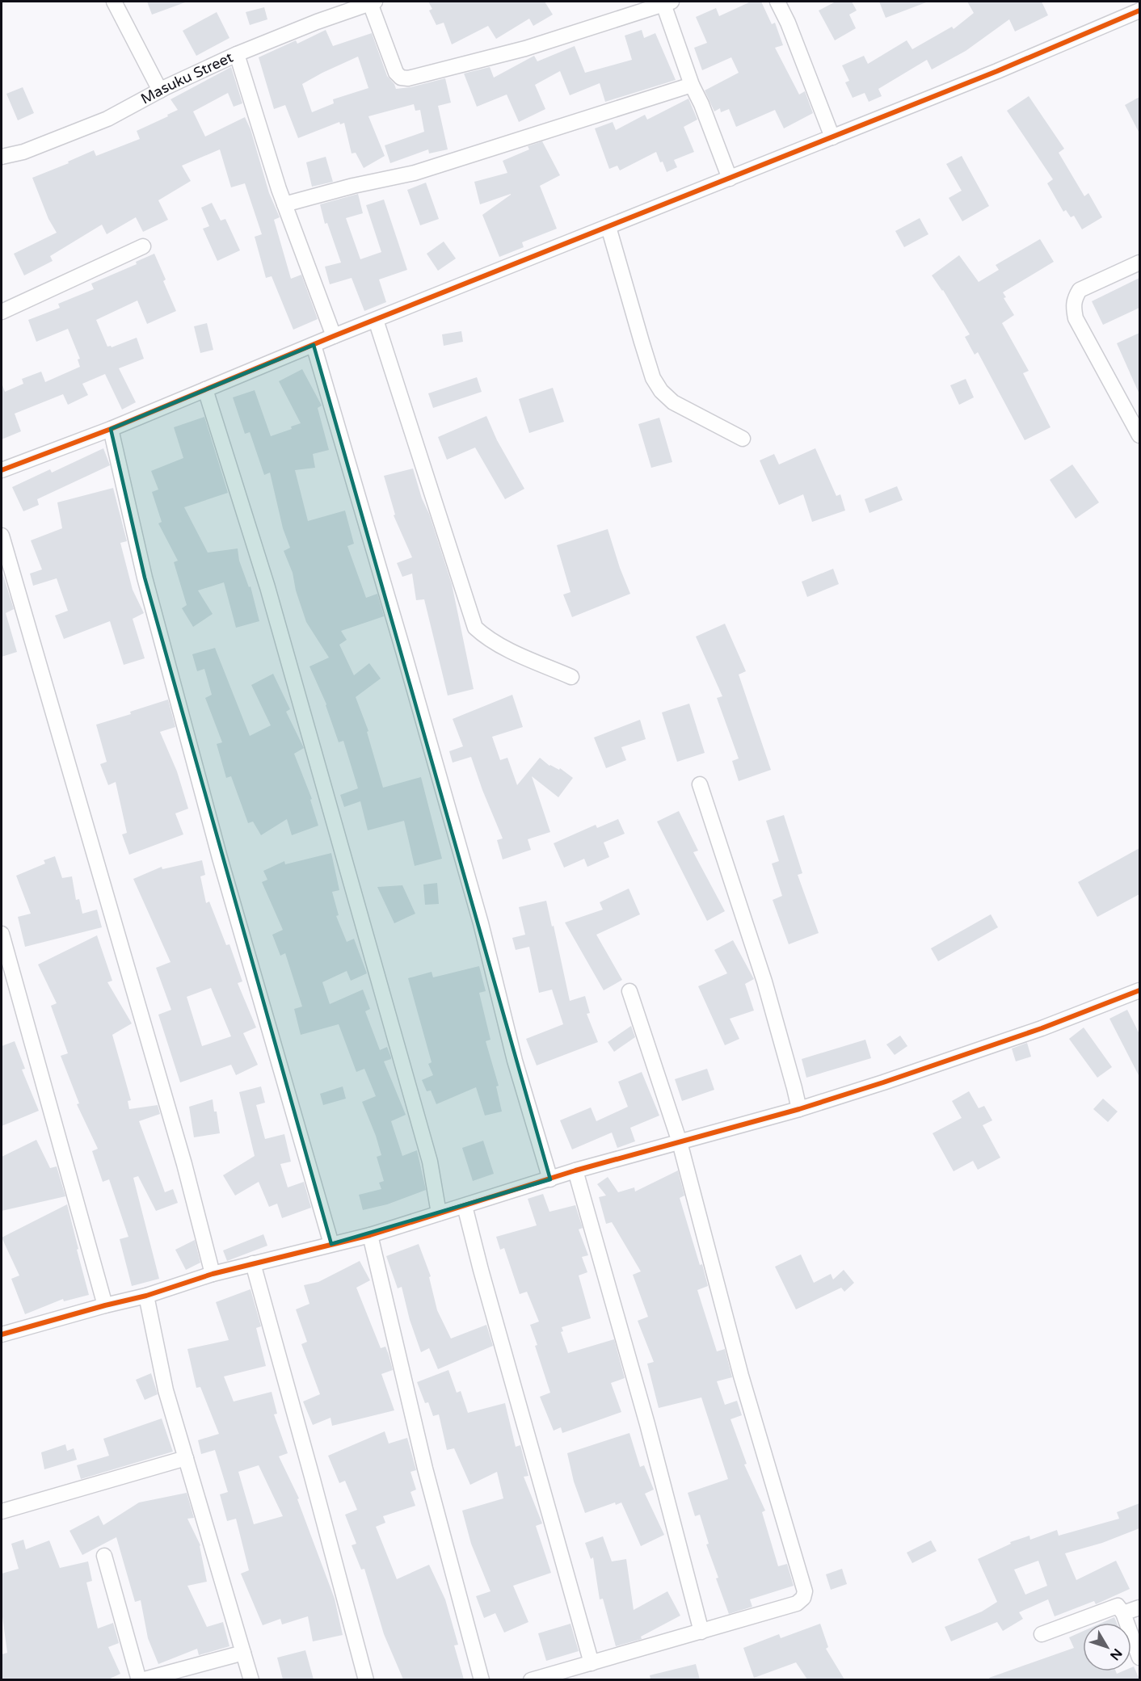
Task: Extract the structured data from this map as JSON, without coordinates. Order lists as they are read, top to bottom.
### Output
{
  "streets": {
    "street": ["Masuku Street"]
  },
  "north": "bottom right"
}
